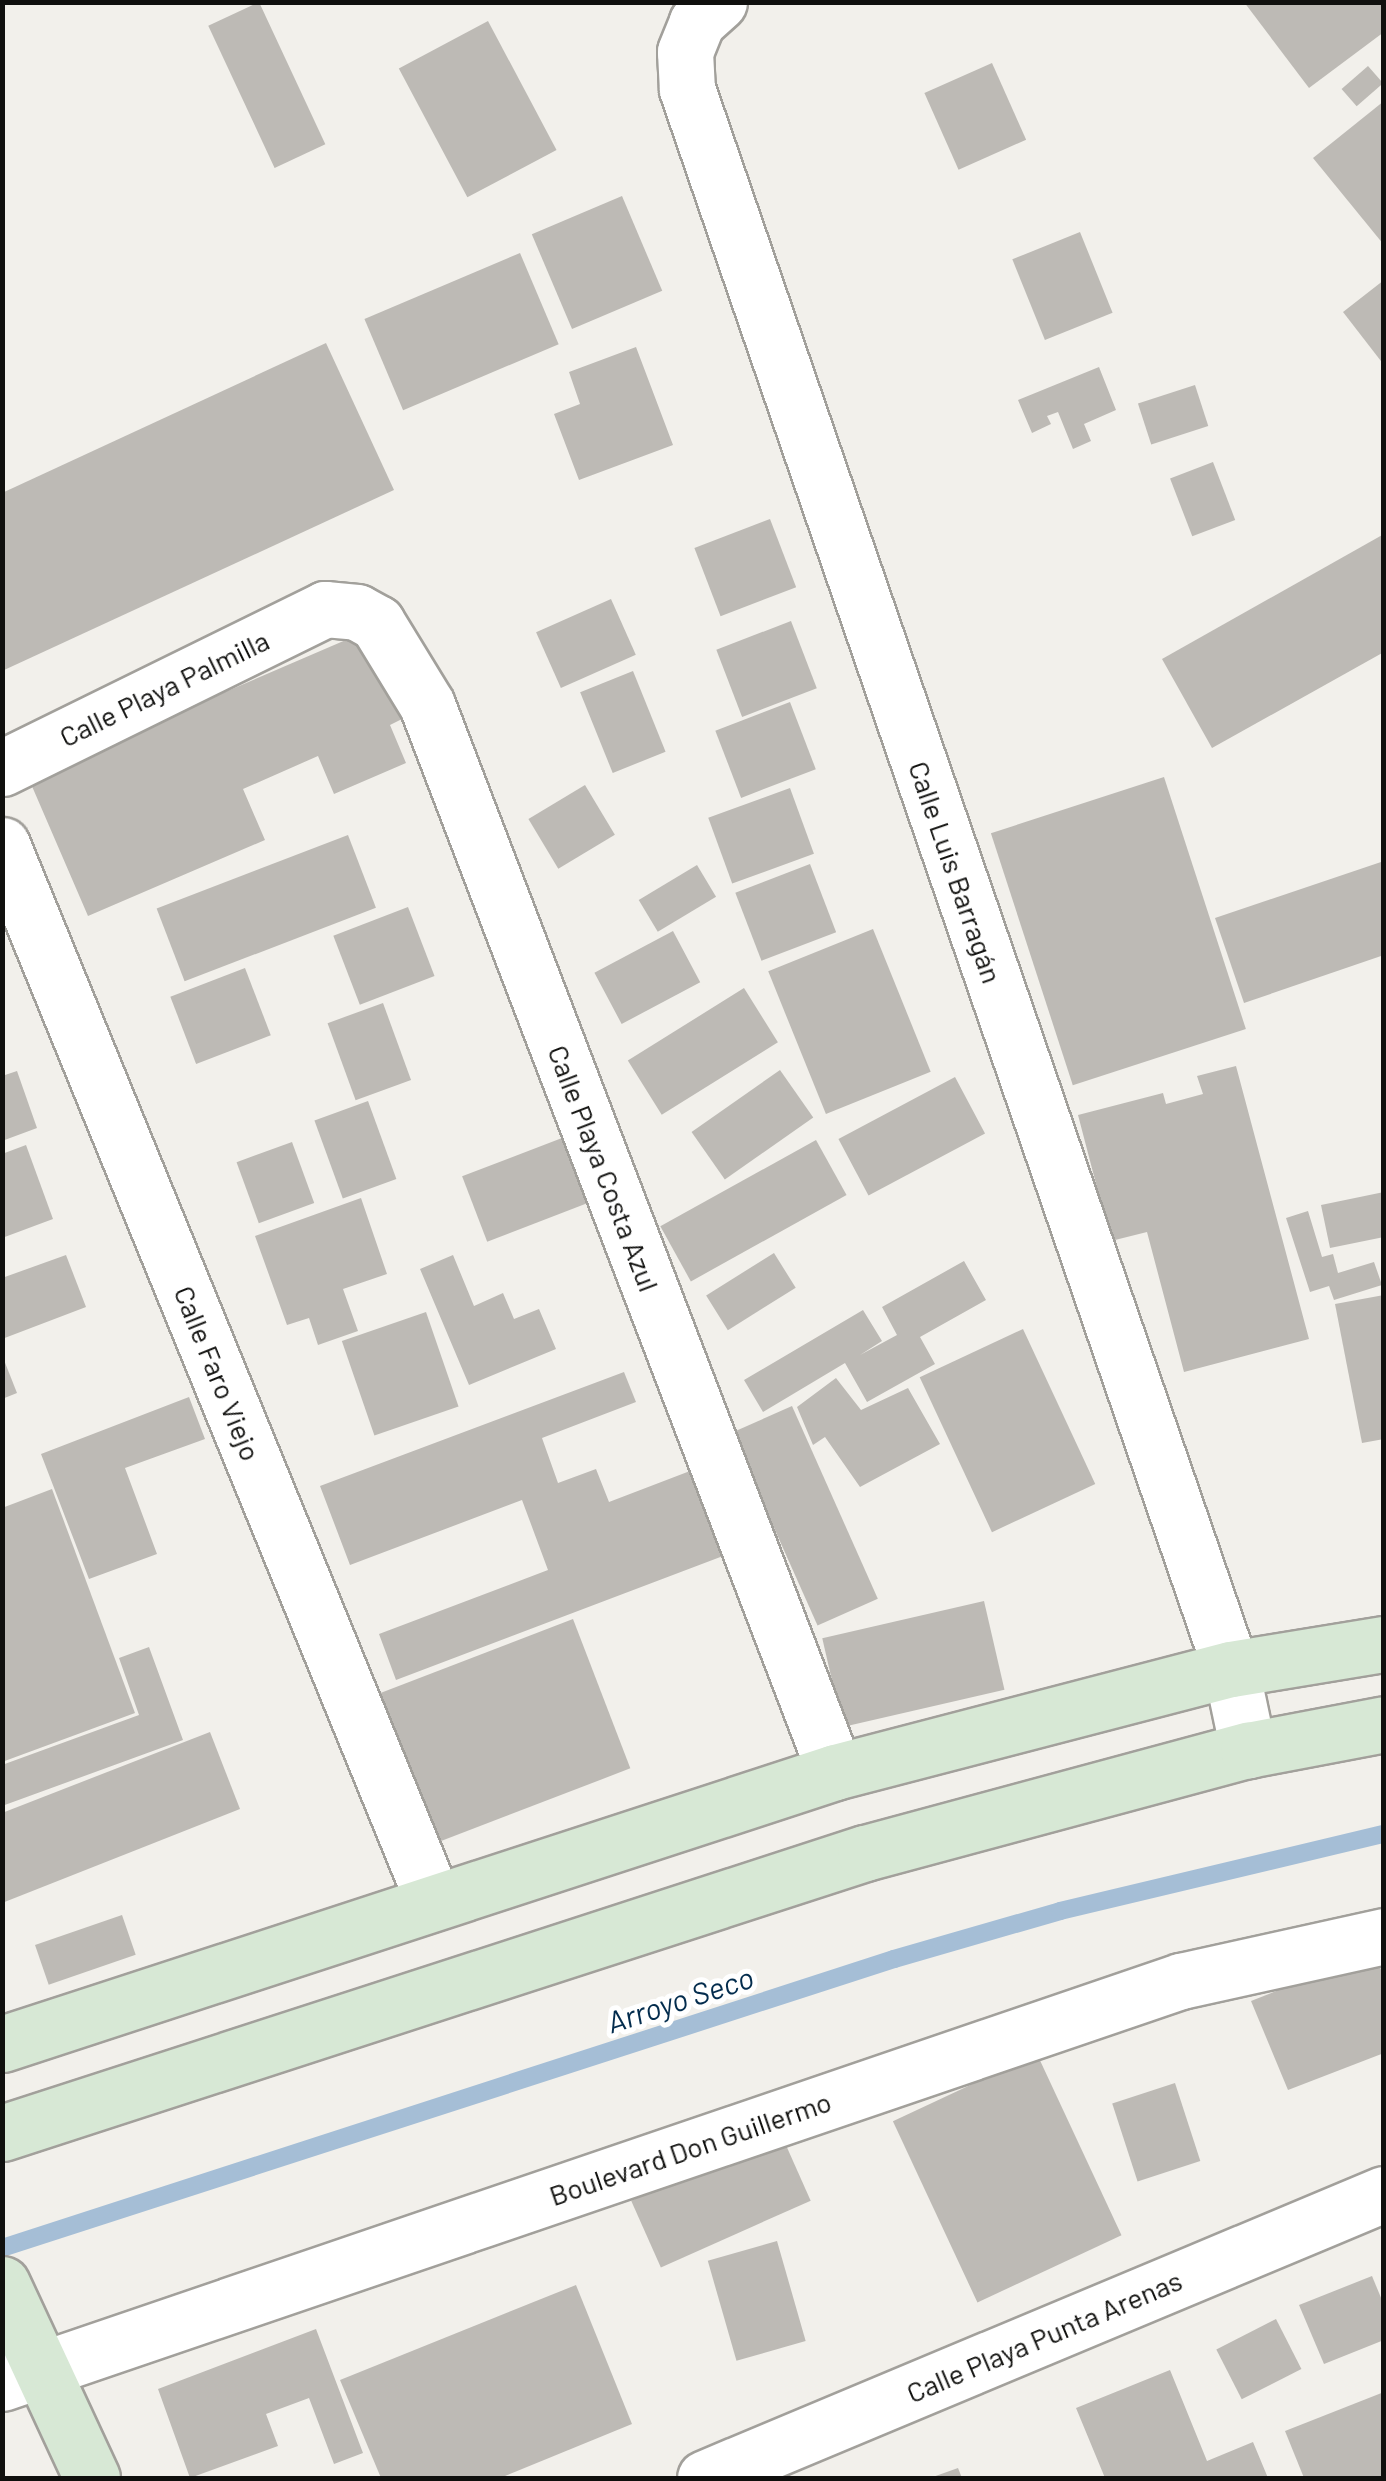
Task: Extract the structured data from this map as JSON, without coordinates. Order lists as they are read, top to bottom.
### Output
{
  "streets": {
    "street": [
      "Calle Playa Palmilla",
      "Calle Luis Barragán",
      "Calle Playa Costa Azul",
      "Calle Faro Viejo",
      "Boulevard Don Guillermo",
      "Calle Playa Punta Arenas"
    ]
  },
  "crossings": [
    ["Calle Playa Palmilla", "Calle Playa Costa Azul"]
  ],
  "water": ["Arroyo Seco"]
}
